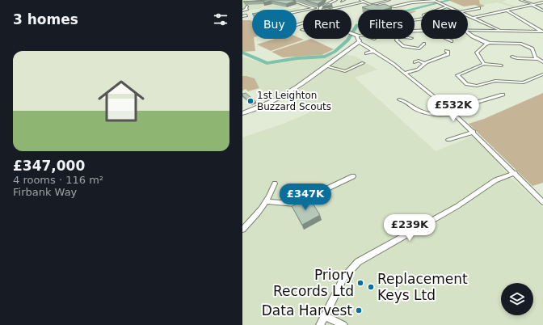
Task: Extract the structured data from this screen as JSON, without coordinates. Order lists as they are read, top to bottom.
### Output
{
  "places": [
    "1st Leighton Buzzard Scouts",
    "Priory Records Ltd",
    "Replacement Keys Ltd",
    "Data Harvest"
  ],
  "page": {
    "heading": "3 homes",
    "chip": [
      "Buy",
      "Rent",
      "Filters",
      "New"
    ],
    "list": [
      {
        "name": "£347,000",
        "note": "4 rooms · 116 m² · Firbank Way"
      }
    ],
    "price": ["£532K", "£347K", "£239K"]
  }
}
